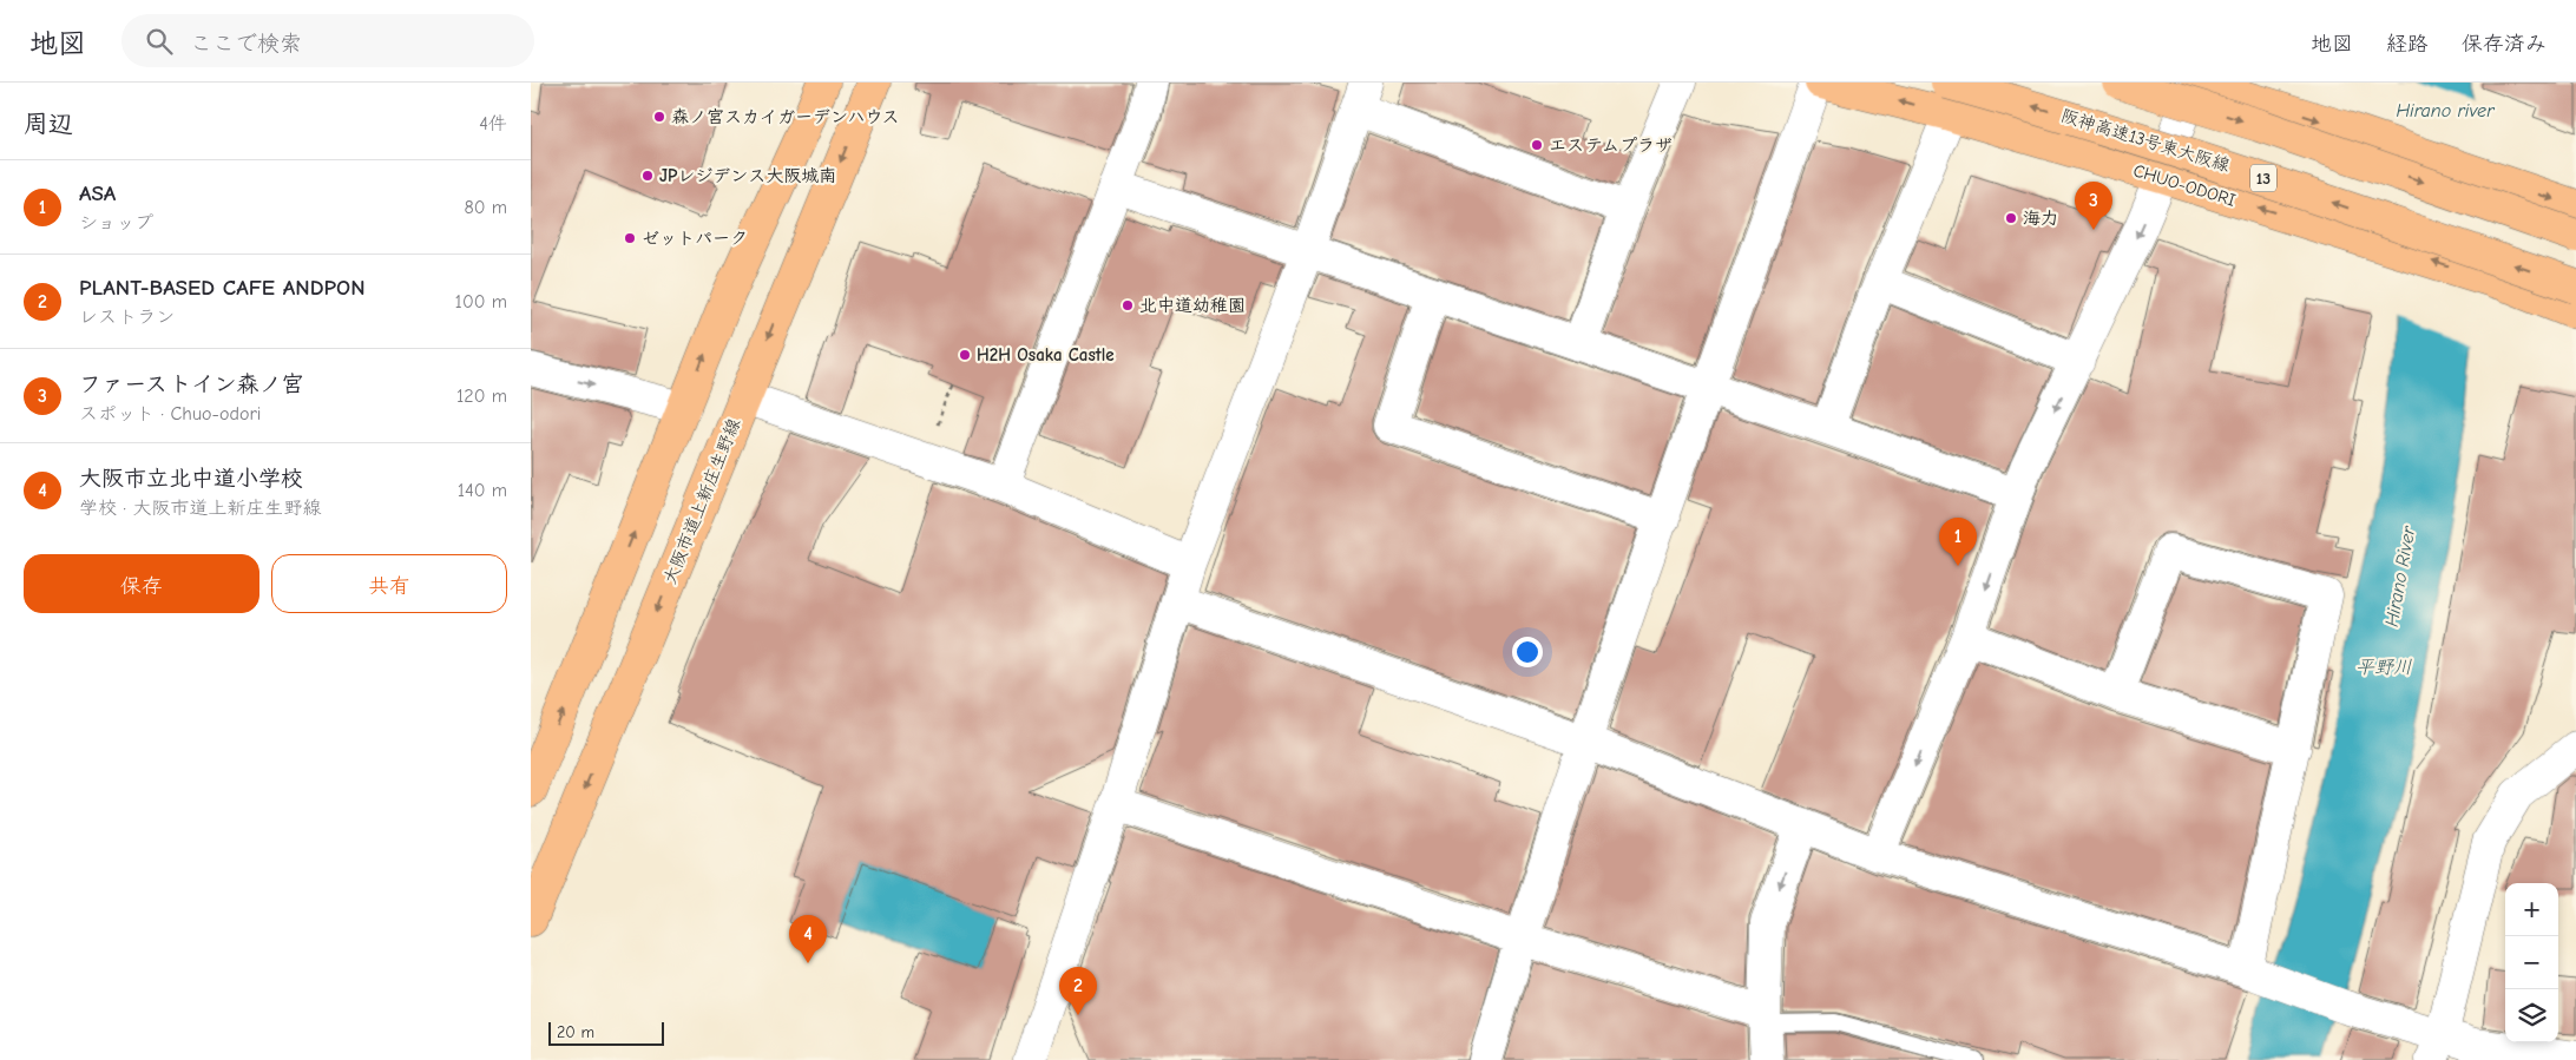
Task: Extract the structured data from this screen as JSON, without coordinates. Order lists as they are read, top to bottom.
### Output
{
  "streets": {
    "main road": [
      "阪神高速13号東大阪線",
      "13",
      "CHUO-ODORI",
      "大阪市道上新庄生野線"
    ]
  },
  "water": ["Hirano river", "Hirano River", "平野川"],
  "places": [
    "森ノ宮スカイガーデンハウス",
    "エステムプラザ",
    "JPレジデンス大阪城南",
    "海力",
    "ゼットパーク",
    "北中道幼稚園",
    "H2H Osaka Castle"
  ],
  "scale_bar": "20 m",
  "page": {
    "header": "地図",
    "search": "ここで検索",
    "nav": ["地図", "経路", "保存済み"],
    "heading": ["周辺", "4件"],
    "list": [
      {
        "mark": "1",
        "name": "ASA",
        "note": "ショップ",
        "value": "80 m"
      },
      {
        "mark": "2",
        "name": "PLANT-BASED CAFE ANDPON",
        "note": "レストラン",
        "value": "100 m"
      },
      {
        "mark": "3",
        "name": "ファーストイン森ノ宮",
        "note": "スポット · Chuo-odori",
        "value": "120 m"
      },
      {
        "mark": "4",
        "name": "大阪市立北中道小学校",
        "note": "学校 · 大阪市道上新庄生野線",
        "value": "140 m"
      }
    ],
    "pins": [
      "3",
      "1",
      "4",
      "2"
    ],
    "buttons": ["保存", "共有"],
    "map_buttons": ["+", "−"],
    "scale": "20 m"
  }
}
